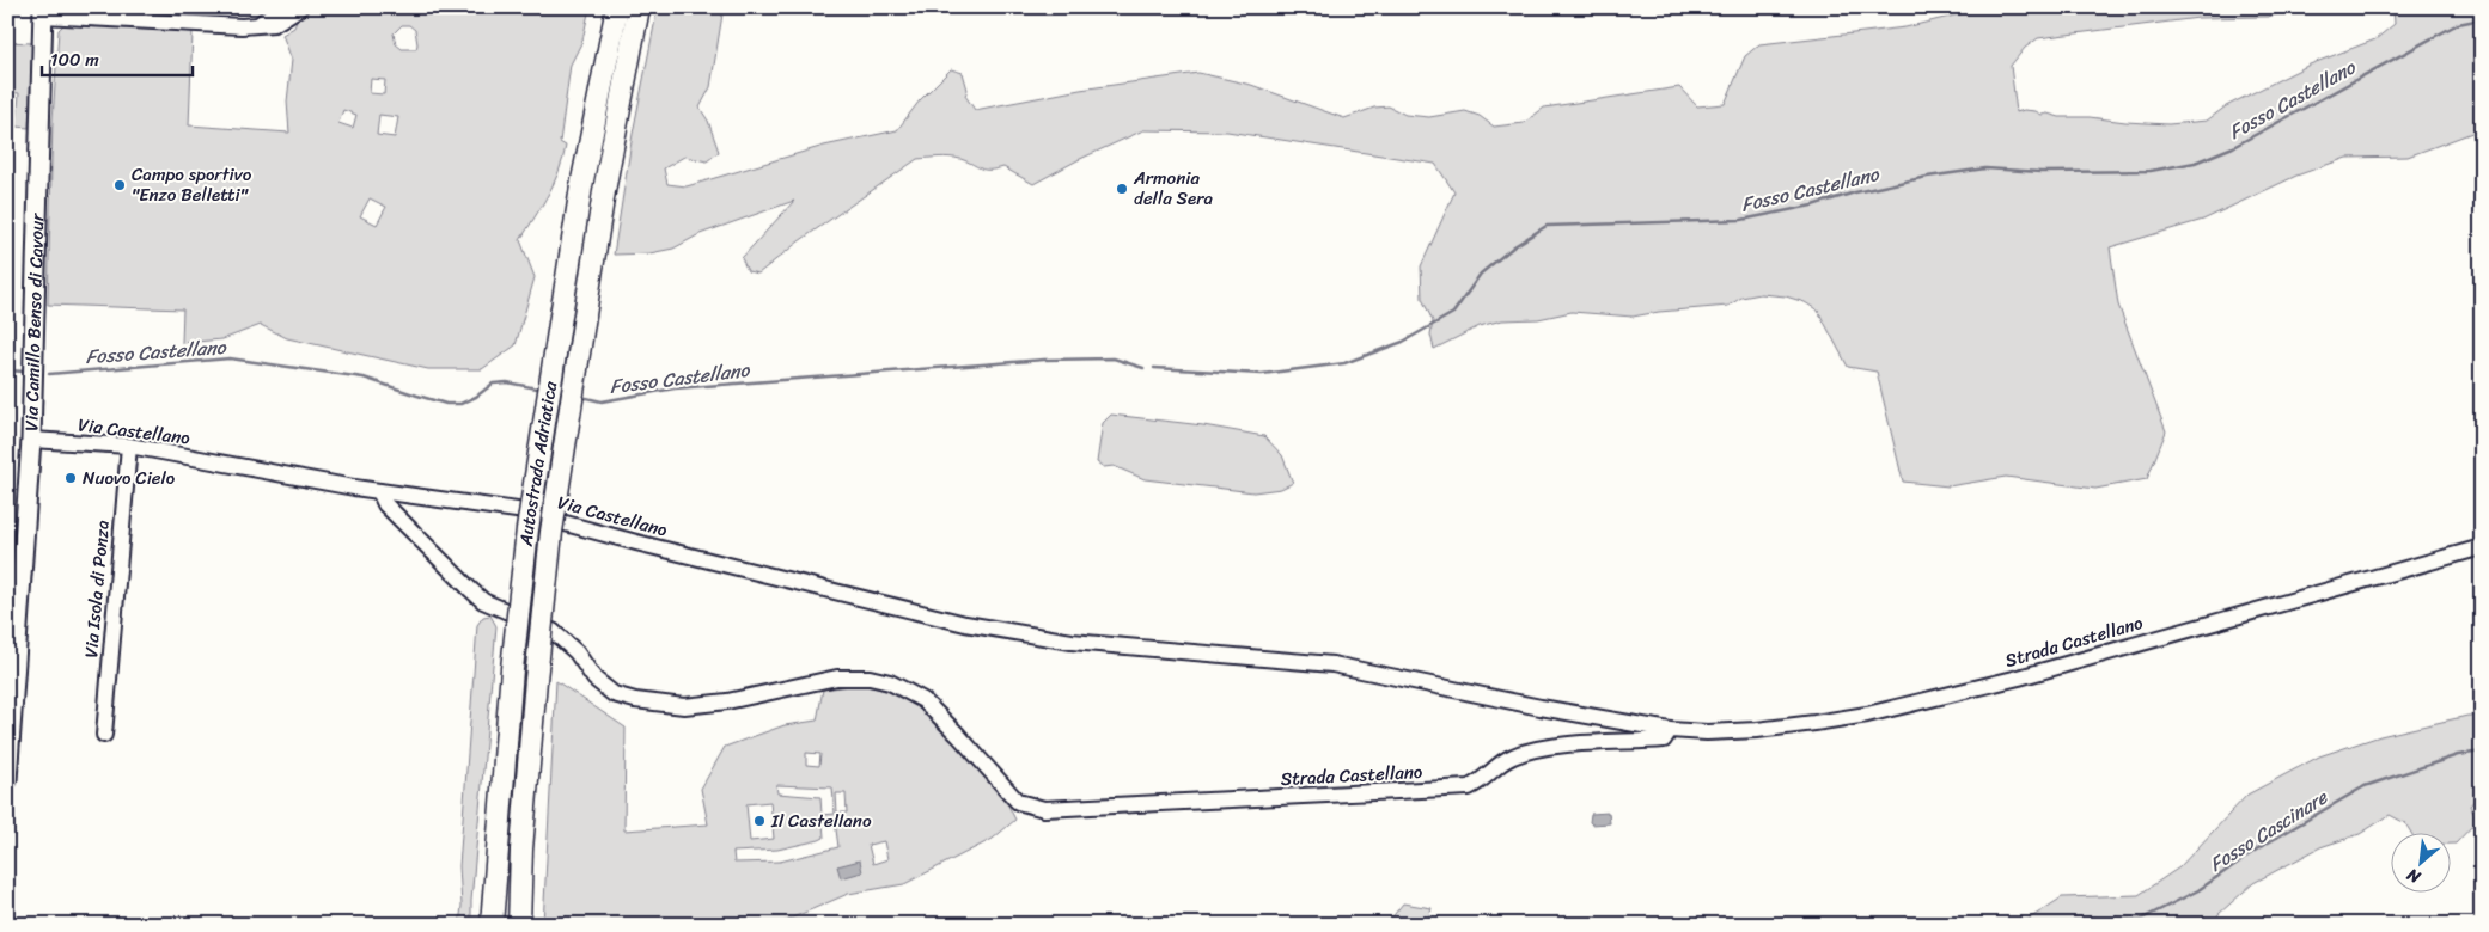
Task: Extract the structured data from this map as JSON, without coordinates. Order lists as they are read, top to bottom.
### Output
{
  "streets": {
    "highway": ["Autostrada Adriatica"],
    "main road": ["Via Camillo Benso di Cavour"],
    "street": ["Via Castellano", "Via Isola di Ponza", "Strada Castellano"]
  },
  "crossings": [
    ["Via Camillo Benso di Cavour", "Via Castellano"],
    ["Via Castellano", "Via Isola di Ponza"],
    ["Via Castellano", "Strada Castellano"]
  ],
  "water": ["Fosso Castellano", "Fosso Cascinare"],
  "places": [
    "Campo sportivo \"Enzo Belletti\"",
    "Armonia della Sera",
    "Nuovo Cielo",
    "Il Castellano"
  ],
  "scale_bar": "100 m",
  "north": "bottom left"
}
